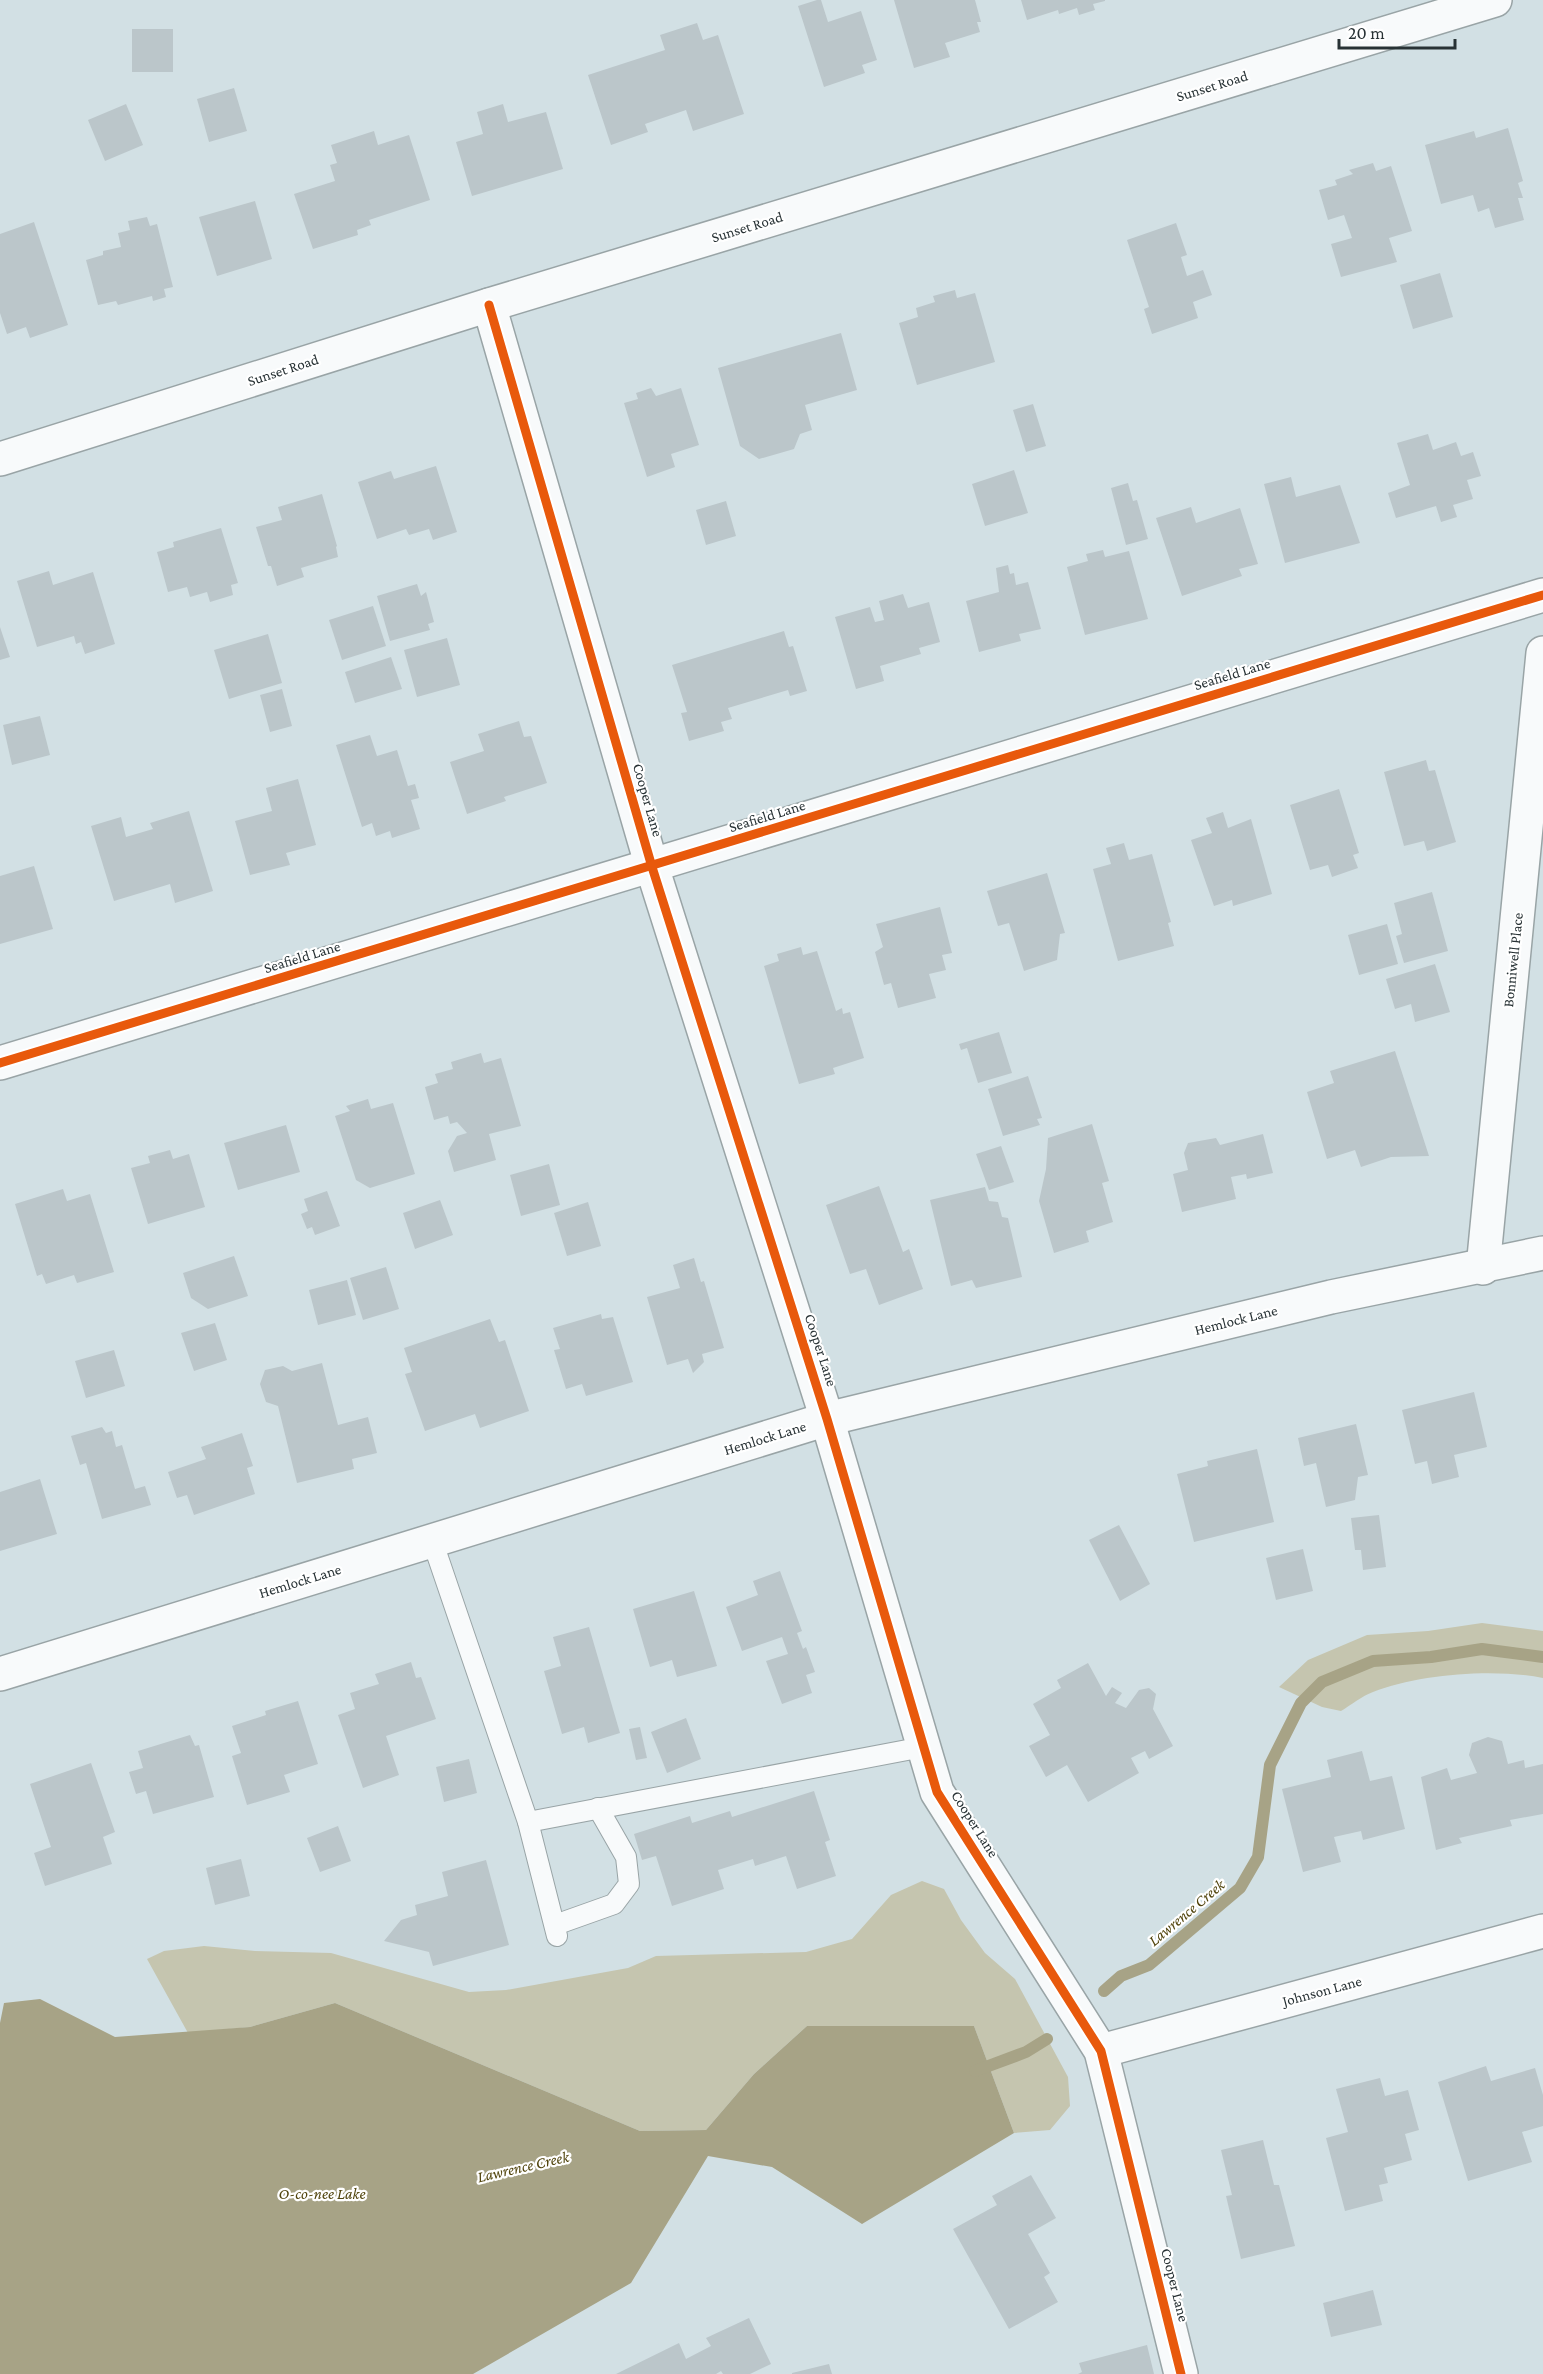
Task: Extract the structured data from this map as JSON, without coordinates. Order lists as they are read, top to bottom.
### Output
{
  "streets": {
    "street": [
      "Sunset Road",
      "Seafield Lane",
      "Cooper Lane",
      "Bonniwell Place",
      "Hemlock Lane",
      "Johnson Lane"
    ]
  },
  "crossings": [
    ["Sunset Road", "Cooper Lane"],
    ["Seafield Lane", "Cooper Lane"],
    ["Cooper Lane", "Hemlock Lane"],
    ["Cooper Lane", "Johnson Lane"],
    ["Bonniwell Place", "Hemlock Lane"]
  ],
  "water": ["Lawrence Creek", "O-co-nee Lake"],
  "scale_bar": "20 m"
}
